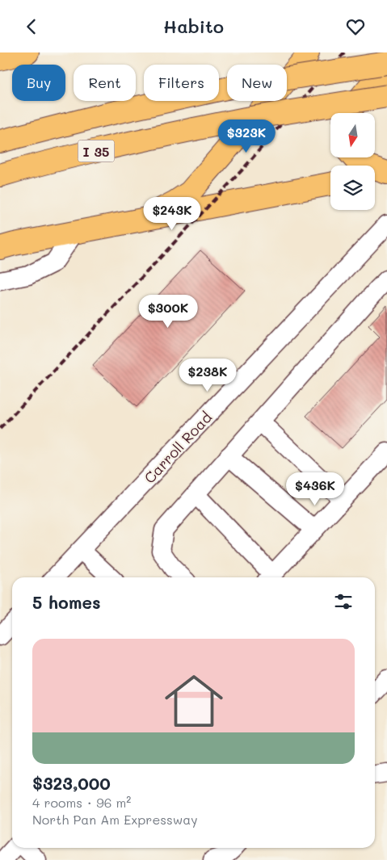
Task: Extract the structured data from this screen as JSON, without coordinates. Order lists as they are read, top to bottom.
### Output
{
  "streets": {
    "main road": ["I 35"],
    "street": ["Carroll Road"]
  },
  "north": "bottom",
  "page": {
    "header": "Habito",
    "chip": [
      "Buy",
      "Rent",
      "Filters",
      "New"
    ],
    "price": [
      "$323K",
      "$243K",
      "$300K",
      "$238K",
      "$436K"
    ],
    "heading": "5 homes",
    "list": [
      {
        "name": "$323,000",
        "note": "4 rooms · 96 m² · North Pan Am Expressway"
      }
    ]
  }
}
